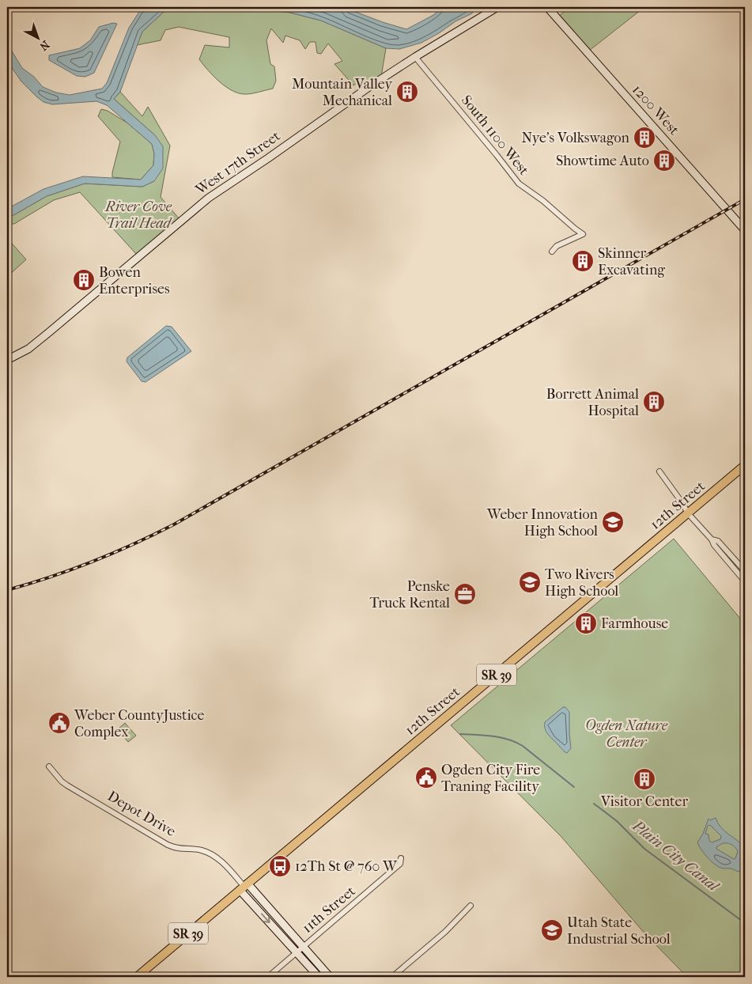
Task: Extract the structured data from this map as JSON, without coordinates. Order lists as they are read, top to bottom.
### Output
{
  "streets": {
    "main road": ["12th Street", "SR 39"],
    "street": [
      "1200 West",
      "South 1100 West",
      "West 17th Street",
      "Depot Drive",
      "11th Street"
    ]
  },
  "crossings": [
    ["South 1100 West", "West 17th Street"],
    ["12th Street", "Depot Drive"],
    ["Depot Drive", "11th Street"]
  ],
  "water": ["Plain City Canal"],
  "parks": ["River Cove Trail Head", "Ogden Nature Center"],
  "places": {
    "building": [
      "Mountain Valley Mechanical",
      "Nye's Volkswagon",
      "Showtime Auto",
      "Skinner Excavating",
      "Bowen Enterprises",
      "Borrett Animal Hospital",
      "Farmhouse",
      "Visitor Center"
    ],
    "school or university": ["Weber Innovation High School", "Two Rivers High School", "Utah State Industrial School"],
    "office": ["Penske Truck Rental"],
    "public building": ["Weber CountyJustice Complex", "Ogden City Fire Traning Facility"],
    "bus stop": ["12Th St @ 760 W"]
  },
  "north": "bottom right"
}
